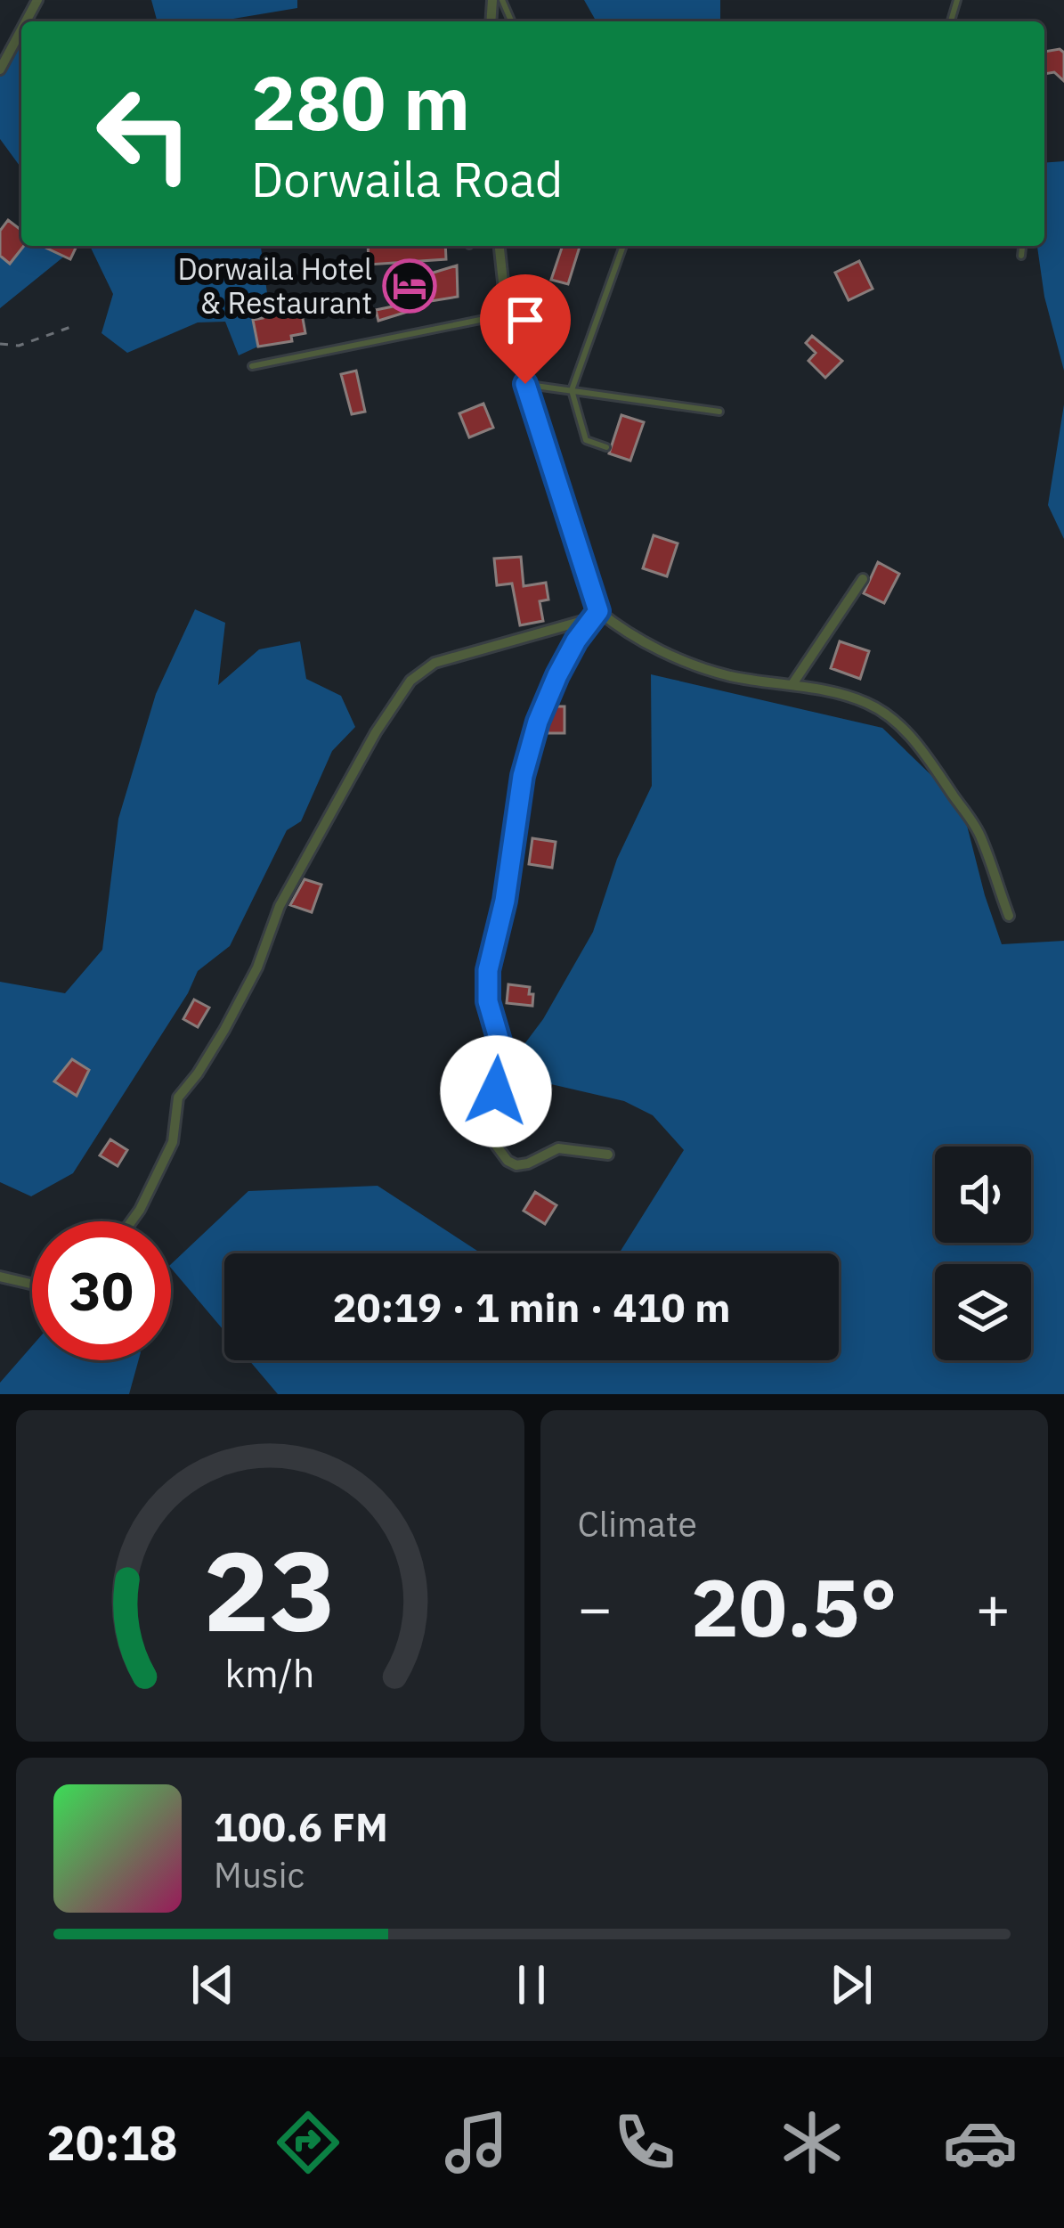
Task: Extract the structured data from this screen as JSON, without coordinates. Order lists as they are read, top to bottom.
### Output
{
  "places": {
    "hotel": ["Dorwaila Hotel & Restaurant"]
  },
  "page": {
    "turn": ["280 m", "Dorwaila Road"],
    "limit": "30",
    "trip": "20:19 · 1 min · 410 m",
    "tile": "Climate",
    "heat": ["−", "20.5°", "+"],
    "song": ["100.6 FM", "Music"],
    "tabs": "20:18",
    "gauge": ["23", "km/h"]
  }
}
